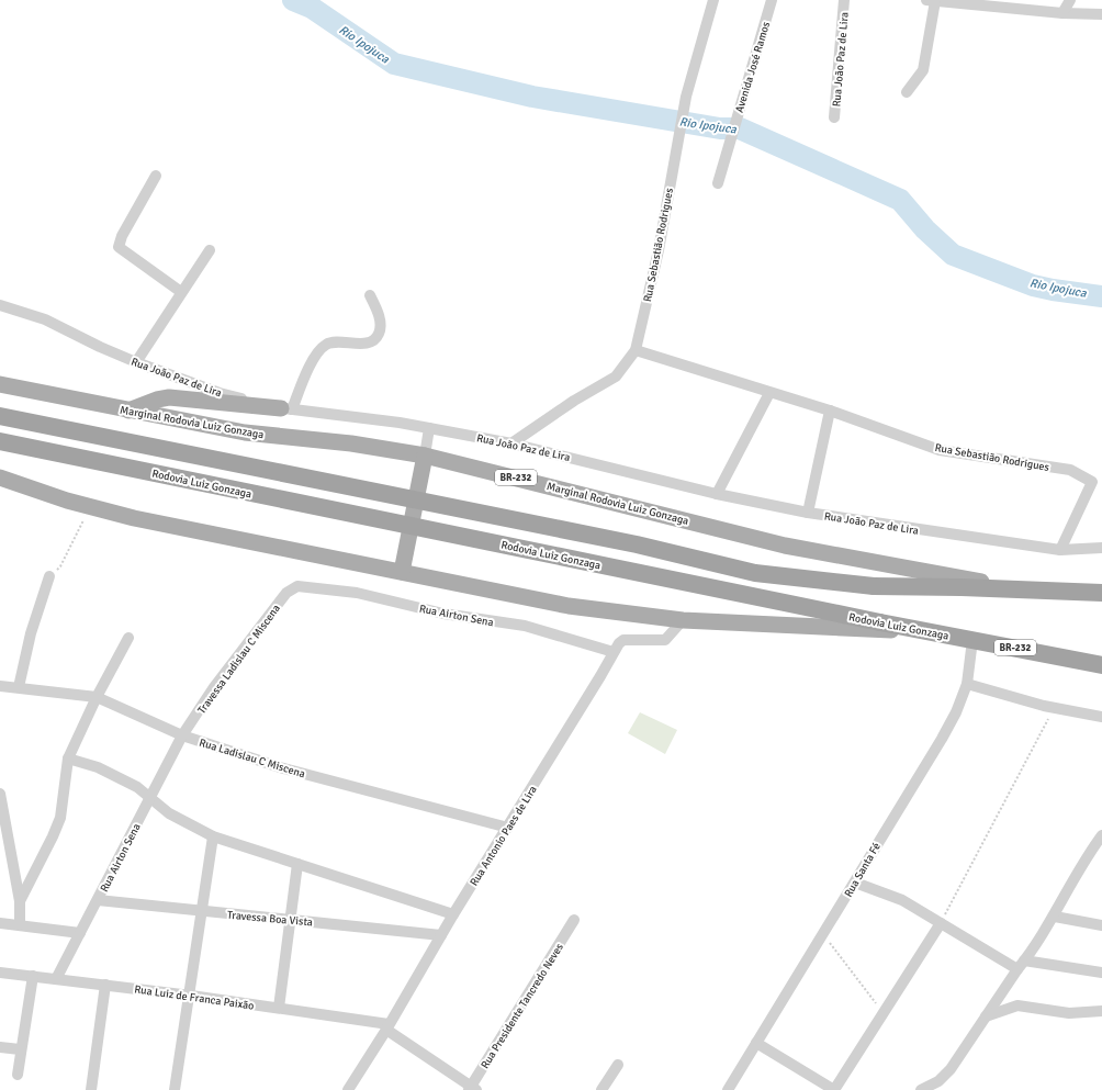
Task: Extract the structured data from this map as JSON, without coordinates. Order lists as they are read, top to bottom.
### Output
{
  "streets": {
    "highway": ["BR-232", "Rodovia Luiz Gonzaga"],
    "main road": ["Marginal Rodovia Luiz Gonzaga"],
    "street": [
      "Rua João Paz de Lira",
      "Avenida José Ramos",
      "Rua Sebastião Rodrigues",
      "Rua Airton Sena",
      "Travessa Ladislau C Miscena",
      "Rua Ladislau C Miscena",
      "Rua Antonio Paes de Lira",
      "Rua Santa Fé",
      "Travessa Boa Vista",
      "Rua Luiz de Franca Paixão",
      "Rua Presidente Tancredo Neves"
    ]
  },
  "crossings": [
    ["Rua João Paz de Lira", "Rua Sebastião Rodrigues"],
    ["Marginal Rodovia Luiz Gonzaga", "BR-232"],
    ["BR-232", "Rodovia Luiz Gonzaga"],
    ["BR-232", "Rua Antonio Paes de Lira"],
    ["Rodovia Luiz Gonzaga", "Rua Santa Fé"],
    ["Rua Airton Sena", "Travessa Ladislau C Miscena"],
    ["Rua Airton Sena", "Rua Ladislau C Miscena"],
    ["Rua Airton Sena", "Rua Antonio Paes de Lira"],
    ["Rua Airton Sena", "Travessa Boa Vista"],
    ["Rua Airton Sena", "Rua Luiz de Franca Paixão"],
    ["Travessa Ladislau C Miscena", "Rua Ladislau C Miscena"],
    ["Rua Ladislau C Miscena", "Rua Antonio Paes de Lira"],
    ["Rua Antonio Paes de Lira", "Travessa Boa Vista"],
    ["Rua Antonio Paes de Lira", "Rua Luiz de Franca Paixão"],
    ["Rua Luiz de Franca Paixão", "Rua Presidente Tancredo Neves"]
  ],
  "water": ["Rio Ipojuca"]
}
